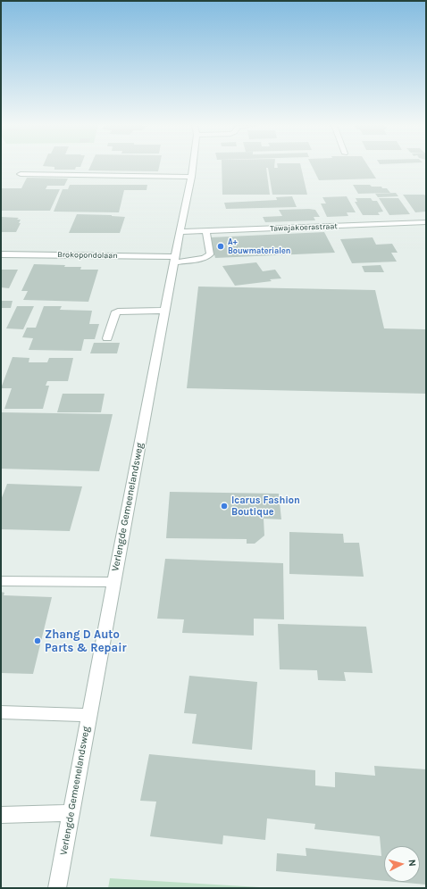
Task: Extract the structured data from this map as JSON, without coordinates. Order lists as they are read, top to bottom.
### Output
{
  "streets": {
    "street": ["Tawajakoerastraat", "Brokopondolaan", "Verlengde Gemeenelandsweg"]
  },
  "crossings": [
    ["Tawajakoerastraat", "Brokopondolaan"],
    ["Tawajakoerastraat", "Verlengde Gemeenelandsweg"],
    ["Brokopondolaan", "Verlengde Gemeenelandsweg"]
  ],
  "places": ["A+ Bouwmaterialen", "Icarus Fashion Boutique", "Zhang D Auto Parts & Repair"],
  "north": "right"
}
